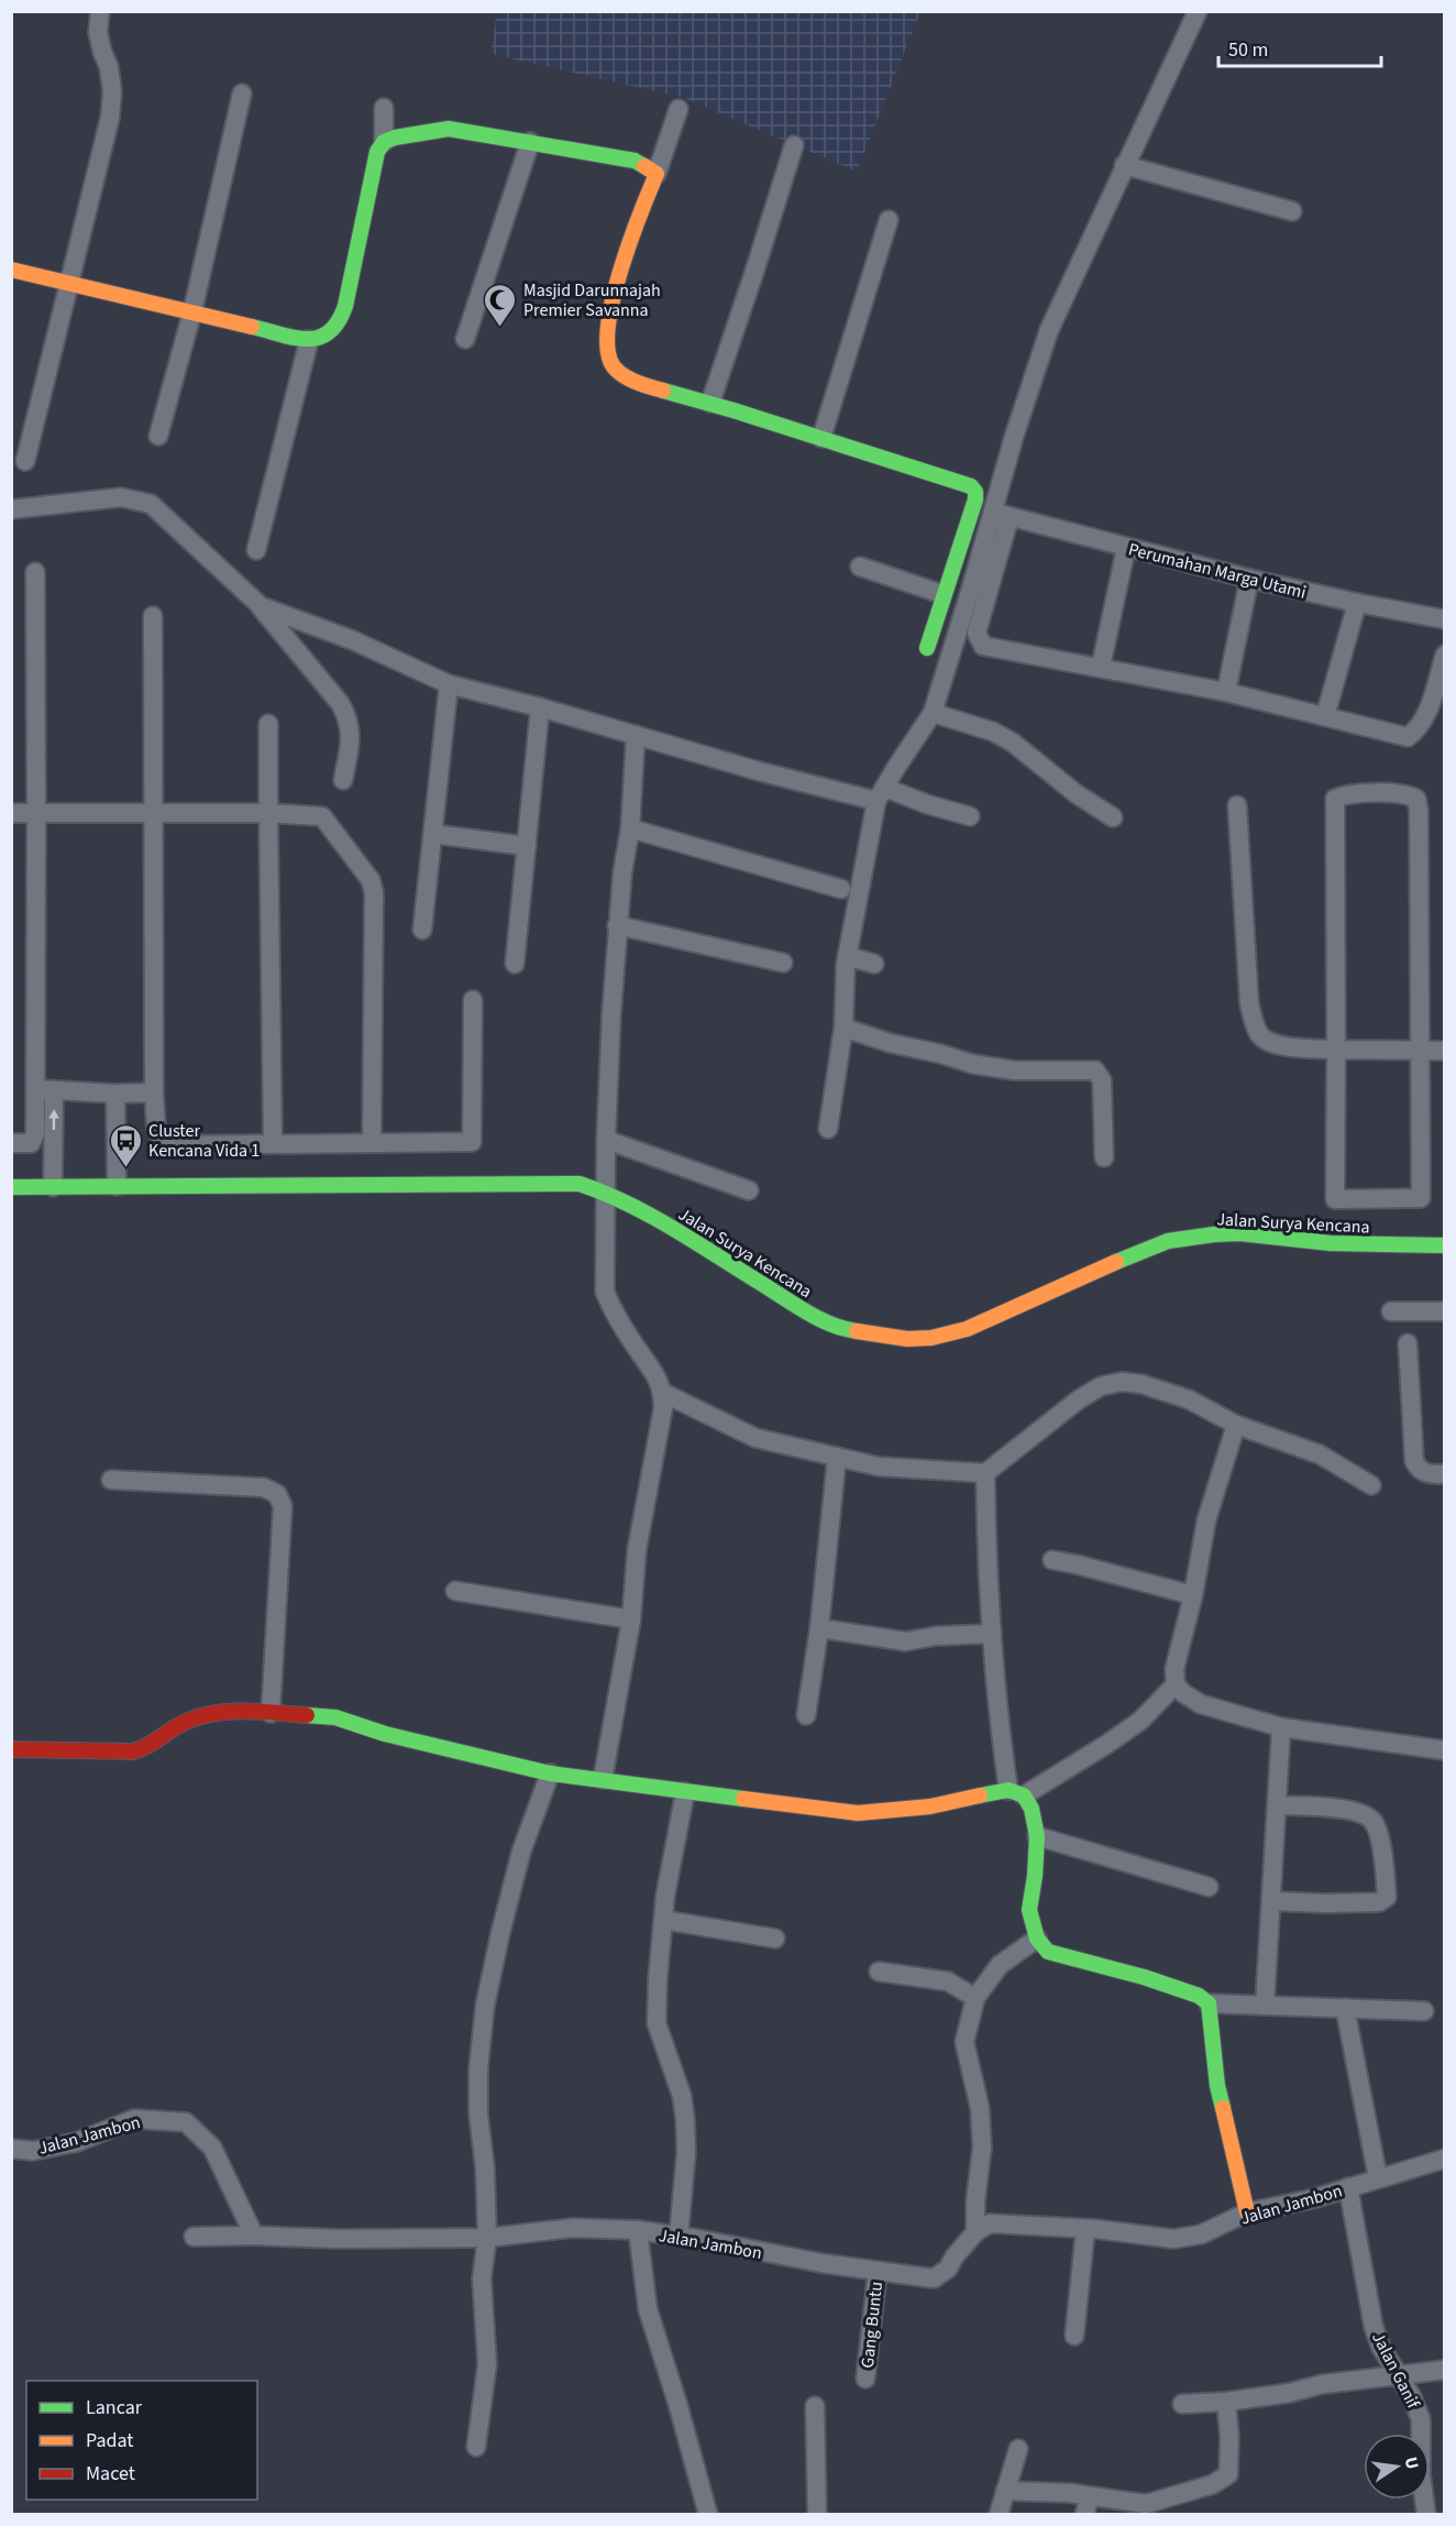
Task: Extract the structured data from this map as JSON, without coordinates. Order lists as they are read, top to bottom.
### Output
{
  "streets": {
    "street": [
      "Perumahan Marga Utami",
      "Jalan Surya Kencana",
      "Jalan Jambon",
      "Gang Buntu",
      "Jalan Ganif"
    ]
  },
  "crossings": [
    ["Jalan Jambon", "Gang Buntu"],
    ["Jalan Jambon", "Jalan Ganif"]
  ],
  "places": {
    "mosque": ["Masjid Darunnajah Premier Savanna"],
    "bus stop": ["Cluster Kencana Vida 1"]
  },
  "legend": ["Lancar", "Padat", "Macet"],
  "scale_bar": "50 m",
  "north": "right"
}
